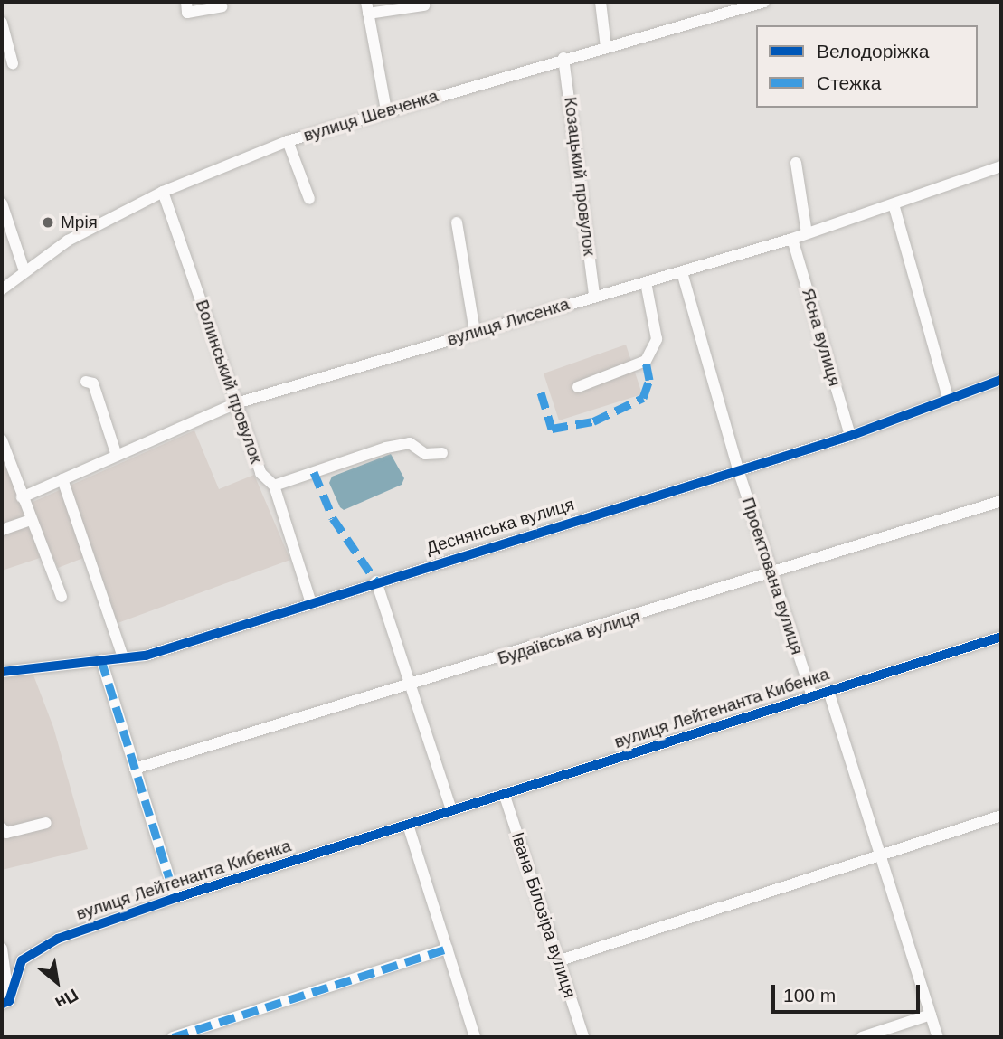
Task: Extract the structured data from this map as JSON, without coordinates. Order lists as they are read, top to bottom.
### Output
{
  "streets": {
    "street": [
      "вулиця Шевченка",
      "Козацький провулок",
      "вулиця Лисенка",
      "Ясна вулиця",
      "Волинський провулок",
      "Деснянська вулиця",
      "Проектована вулиця",
      "Будаївська вулиця",
      "вулиця Лейтенанта Кибенка",
      "Івана Білозіра вулиця"
    ]
  },
  "crossings": [
    ["вулиця Шевченка", "Козацький провулок"],
    ["вулиця Шевченка", "Волинський провулок"],
    ["Козацький провулок", "вулиця Лисенка"],
    ["вулиця Лисенка", "Ясна вулиця"],
    ["вулиця Лисенка", "Волинський провулок"],
    ["вулиця Лисенка", "Проектована вулиця"],
    ["Ясна вулиця", "Деснянська вулиця"],
    ["Волинський провулок", "Деснянська вулиця"],
    ["Деснянська вулиця", "Проектована вулиця"],
    ["Проектована вулиця", "Будаївська вулиця"],
    ["Проектована вулиця", "вулиця Лейтенанта Кибенка"],
    ["вулиця Лейтенанта Кибенка", "Івана Білозіра вулиця"]
  ],
  "places": ["Мрія"],
  "legend": ["Велодоріжка", "Стежка"],
  "scale_bar": "100 m",
  "north": "bottom right"
}
